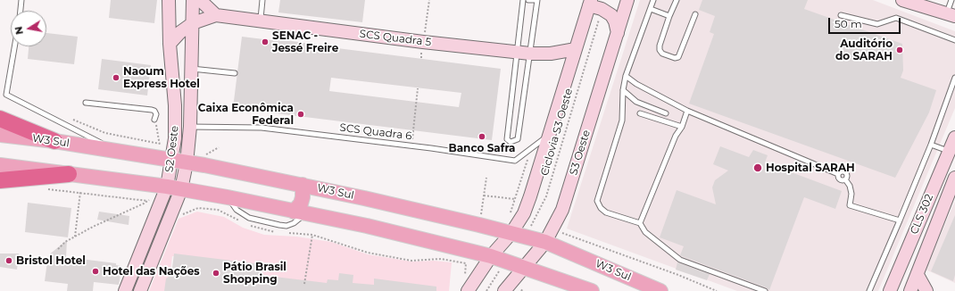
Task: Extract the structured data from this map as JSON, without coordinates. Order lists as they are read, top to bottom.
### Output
{
  "streets": {
    "main road": [
      "SCS Quadra 5",
      "W3 Sul",
      "S2 Oeste",
      "S3 Oeste",
      "CLS 302"
    ],
    "lane": ["SCS Quadra 6"],
    "path": ["Ciclovia S3 Oeste"]
  },
  "crossings": [
    ["SCS Quadra 5", "S2 Oeste"],
    ["SCS Quadra 6", "S2 Oeste"],
    ["Ciclovia S3 Oeste", "W3 Sul"],
    ["W3 Sul", "S2 Oeste"],
    ["W3 Sul", "S3 Oeste"]
  ],
  "places": [
    "SENAC - Jessé Freire",
    "Auditório do SARAH",
    "Naoum Express Hotel",
    "Caixa Econômica Federal",
    "Banco Safra",
    "Hospital SARAH",
    "Bristol Hotel",
    "Hotel das Nações",
    "Pátio Brasil Shopping"
  ],
  "scale_bar": "50 m",
  "north": "left"
}
